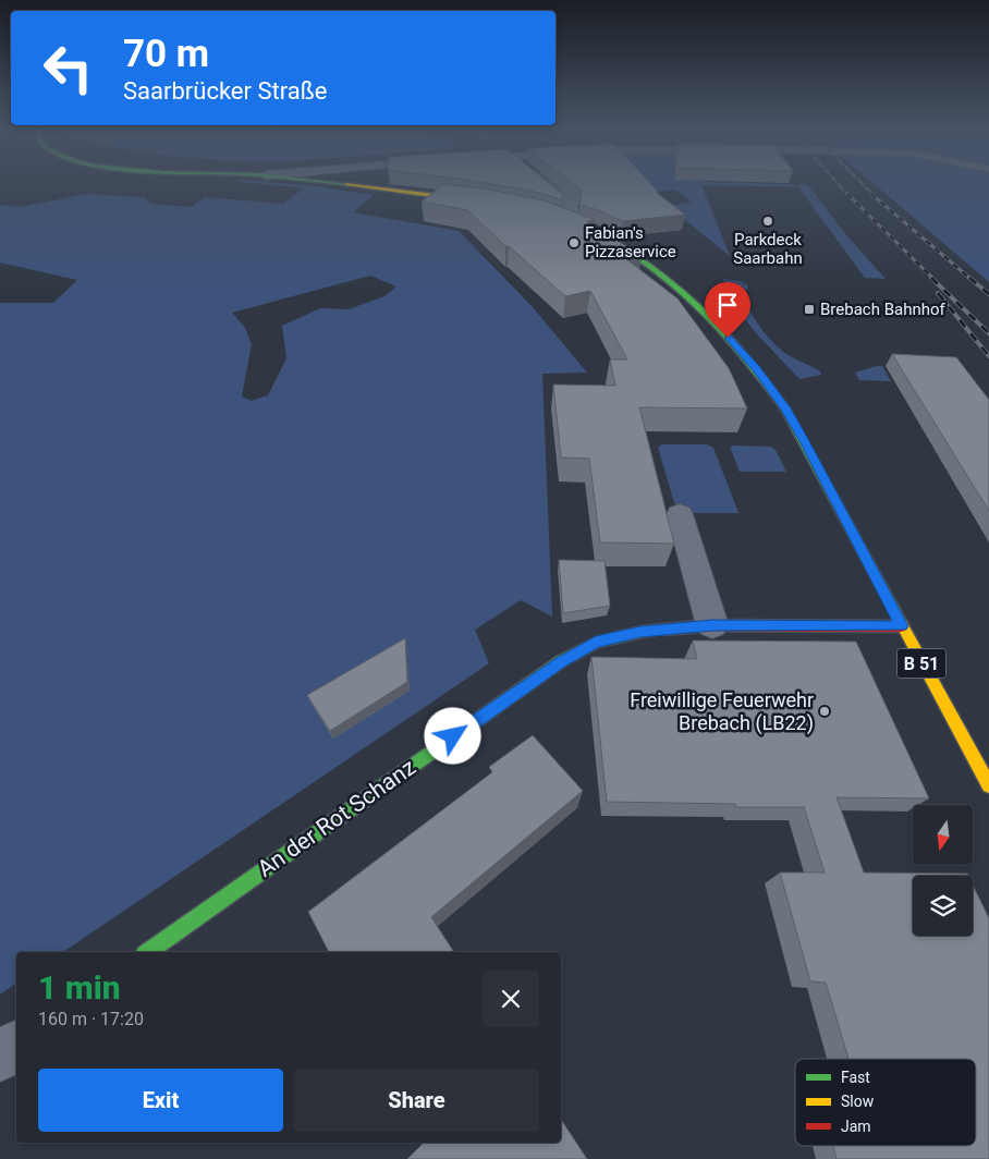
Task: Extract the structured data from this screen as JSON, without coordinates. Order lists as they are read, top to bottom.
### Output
{
  "streets": {
    "main road": ["B 51", "An der Rot Schanz"]
  },
  "crossings": [
    ["B 51", "An der Rot Schanz"]
  ],
  "places": {
    "other": ["Parkdeck Saarbahn", "Fabian's Pizzaservice", "Freiwillige Feuerwehr Brebach (LB22)"],
    "transit": ["Brebach Bahnhof"]
  },
  "legend": ["Fast", "Slow", "Jam"],
  "north": "bottom",
  "page": {
    "turn": ["70 m", "Saarbrücker Straße"],
    "heading": ["1 min", "160 m · 17:20"],
    "buttons": ["Exit", "Share"]
  }
}
